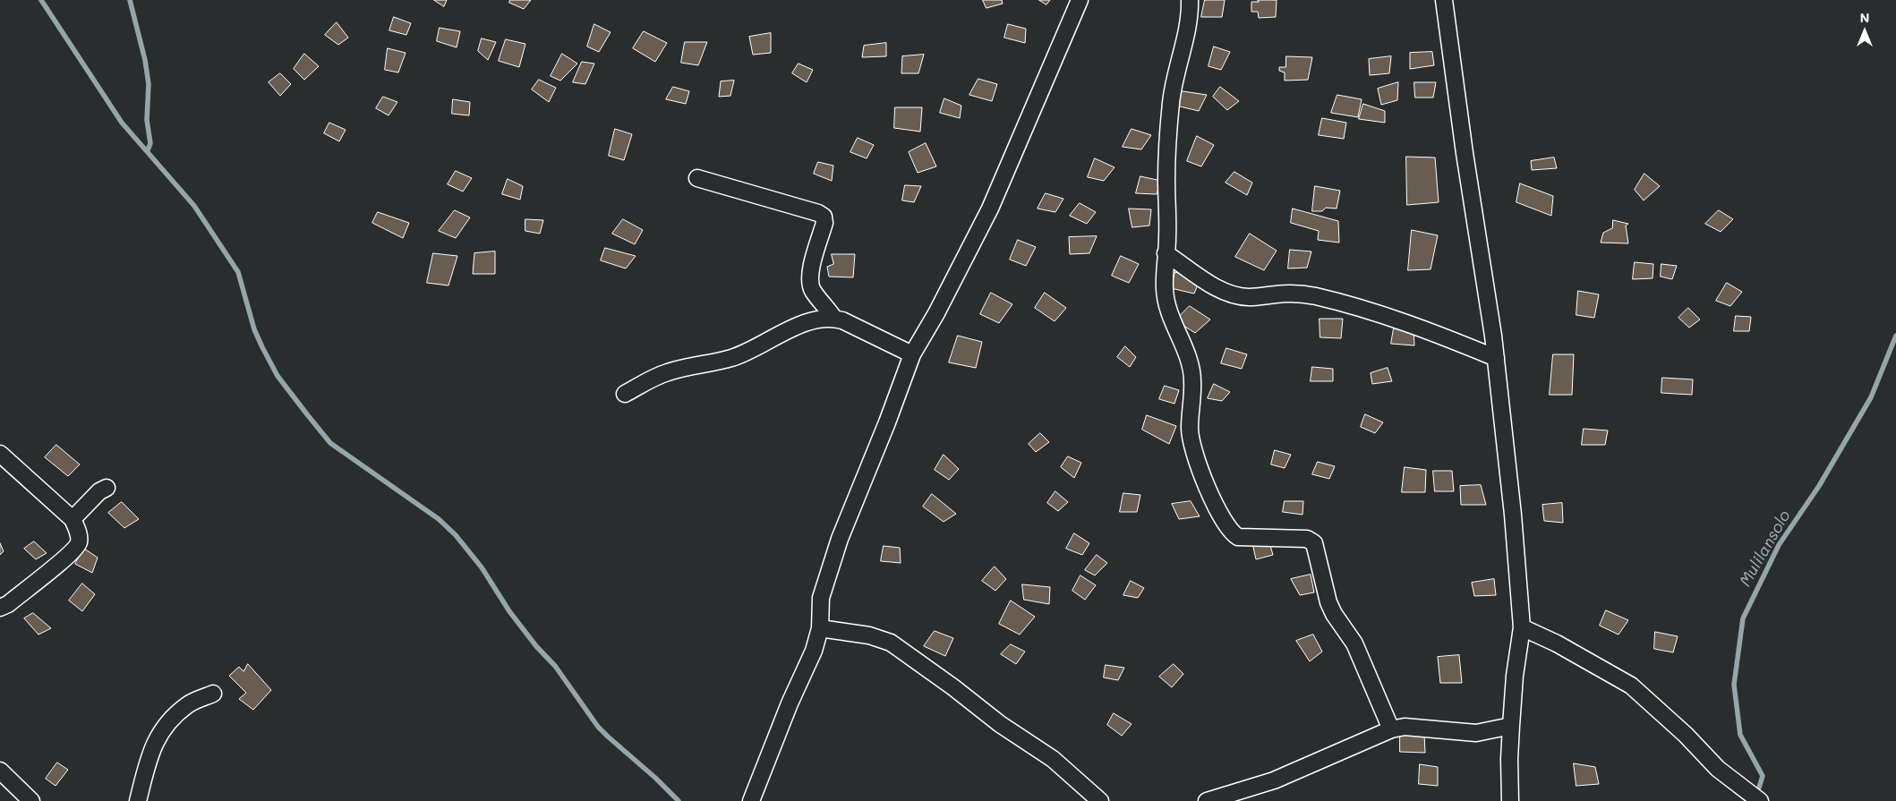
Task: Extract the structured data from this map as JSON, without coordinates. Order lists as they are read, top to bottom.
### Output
{
  "water": ["Mulilansolo"],
  "north": "top"
}
